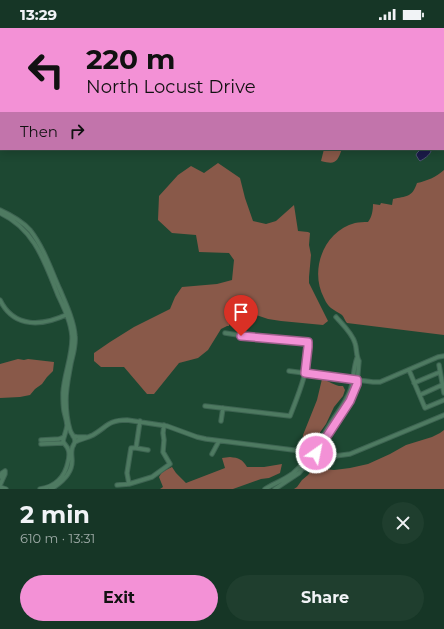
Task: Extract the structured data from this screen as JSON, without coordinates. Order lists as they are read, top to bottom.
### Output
{
  "page": {
    "status": "13:29",
    "turn": ["220 m", "North Locust Drive"],
    "then": "Then",
    "heading": ["2 min", "610 m · 13:31"],
    "buttons": ["Exit", "Share"]
  }
}
